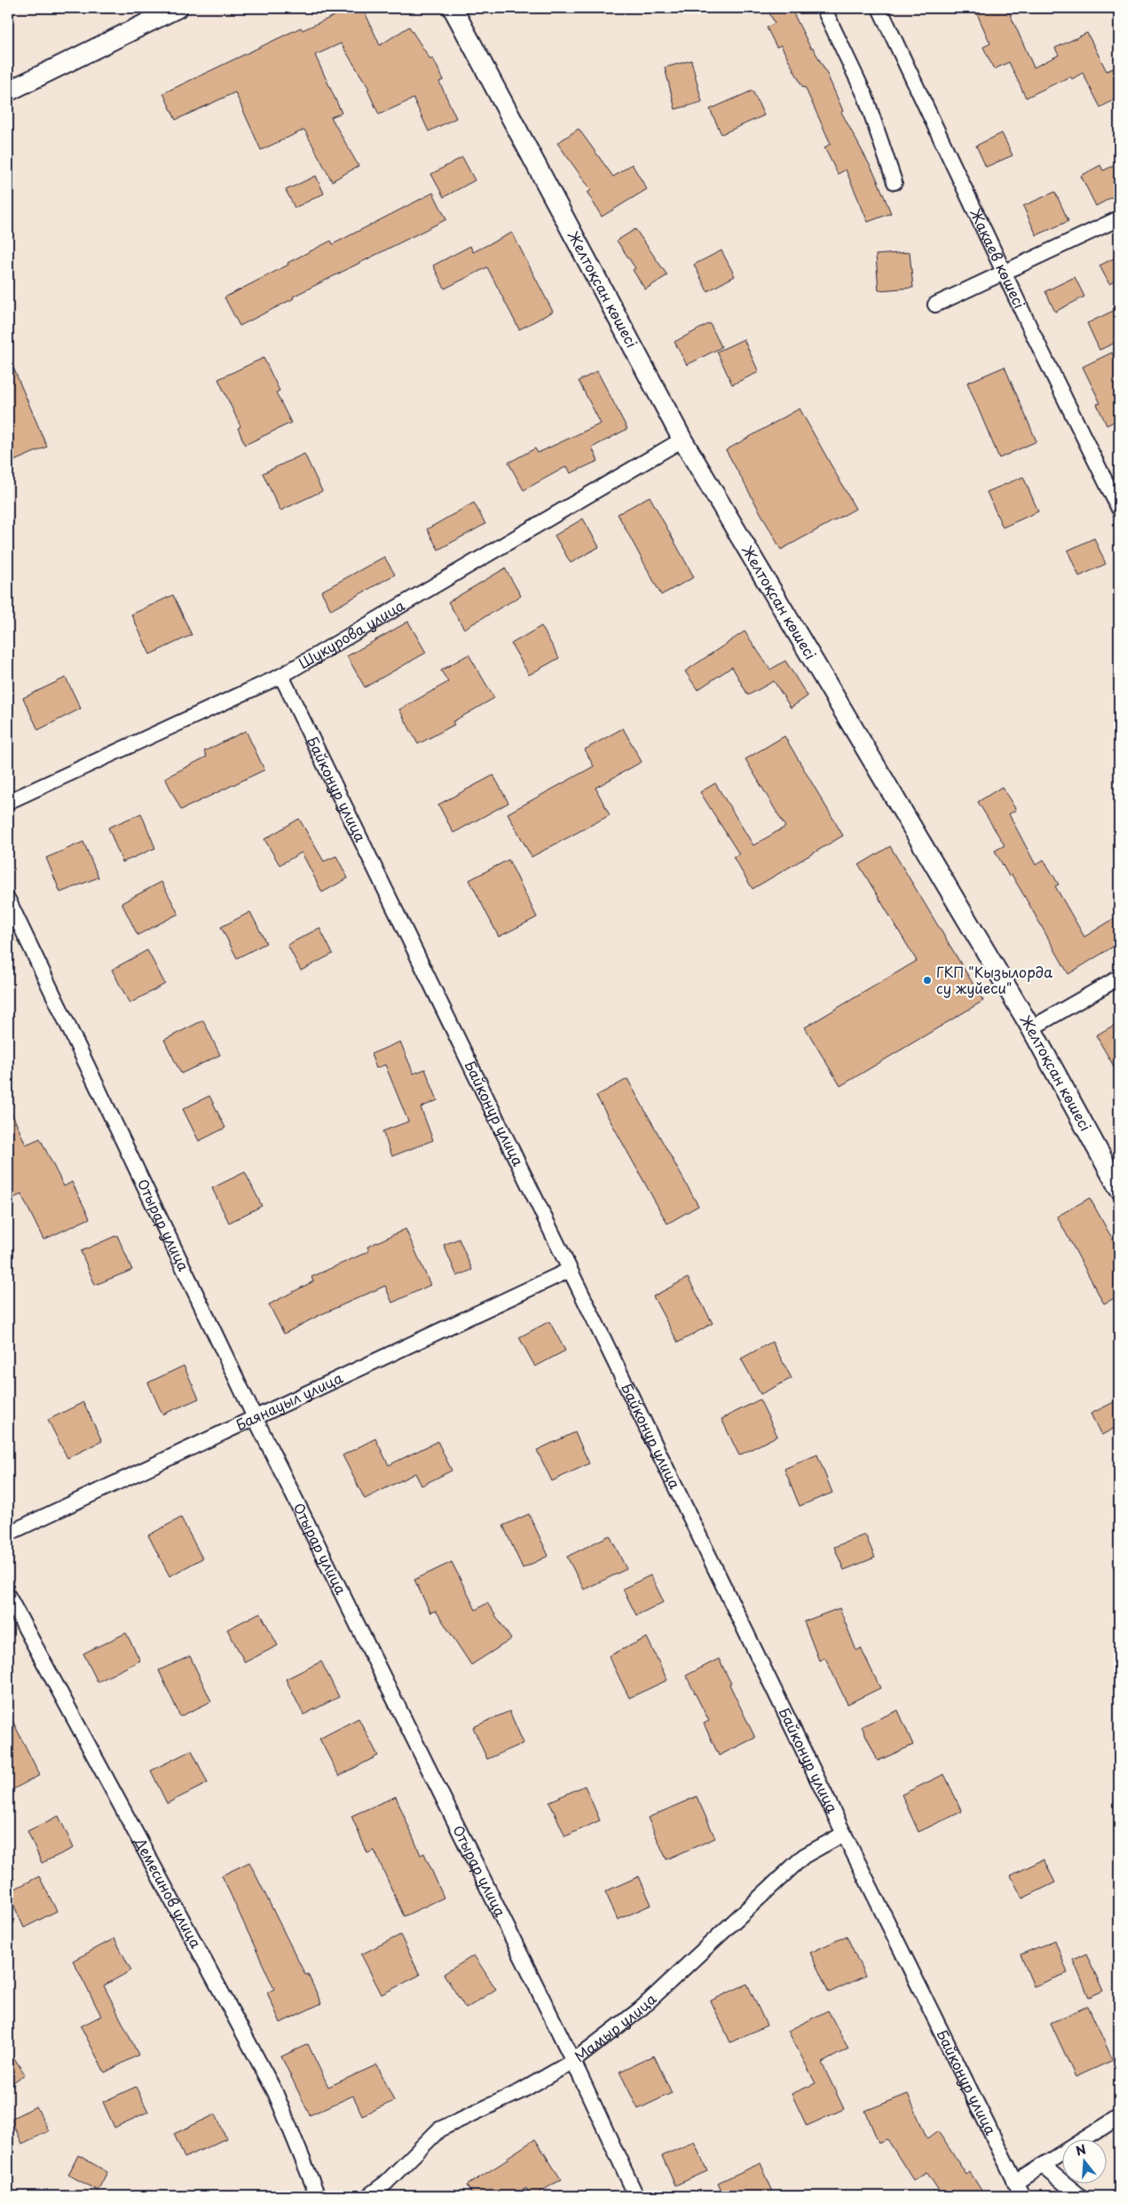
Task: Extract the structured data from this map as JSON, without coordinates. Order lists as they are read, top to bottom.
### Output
{
  "streets": {
    "street": [
      "Жақаев көшесі",
      "Желтоқсан көшесі",
      "Шукурова улица",
      "Байконур улица",
      "Отырар улица",
      "Баянауыл улица",
      "Демесинов улица",
      "Мамыр улица"
    ]
  },
  "crossings": [
    ["Желтоқсан көшесі", "Шукурова улица"],
    ["Шукурова улица", "Байконур улица"],
    ["Байконур улица", "Баянауыл улица"],
    ["Байконур улица", "Мамыр улица"],
    ["Отырар улица", "Баянауыл улица"],
    ["Отырар улица", "Мамыр улица"]
  ],
  "places": ["ГКП \"Кызылорда су жуйеси\""],
  "north": "top"
}
